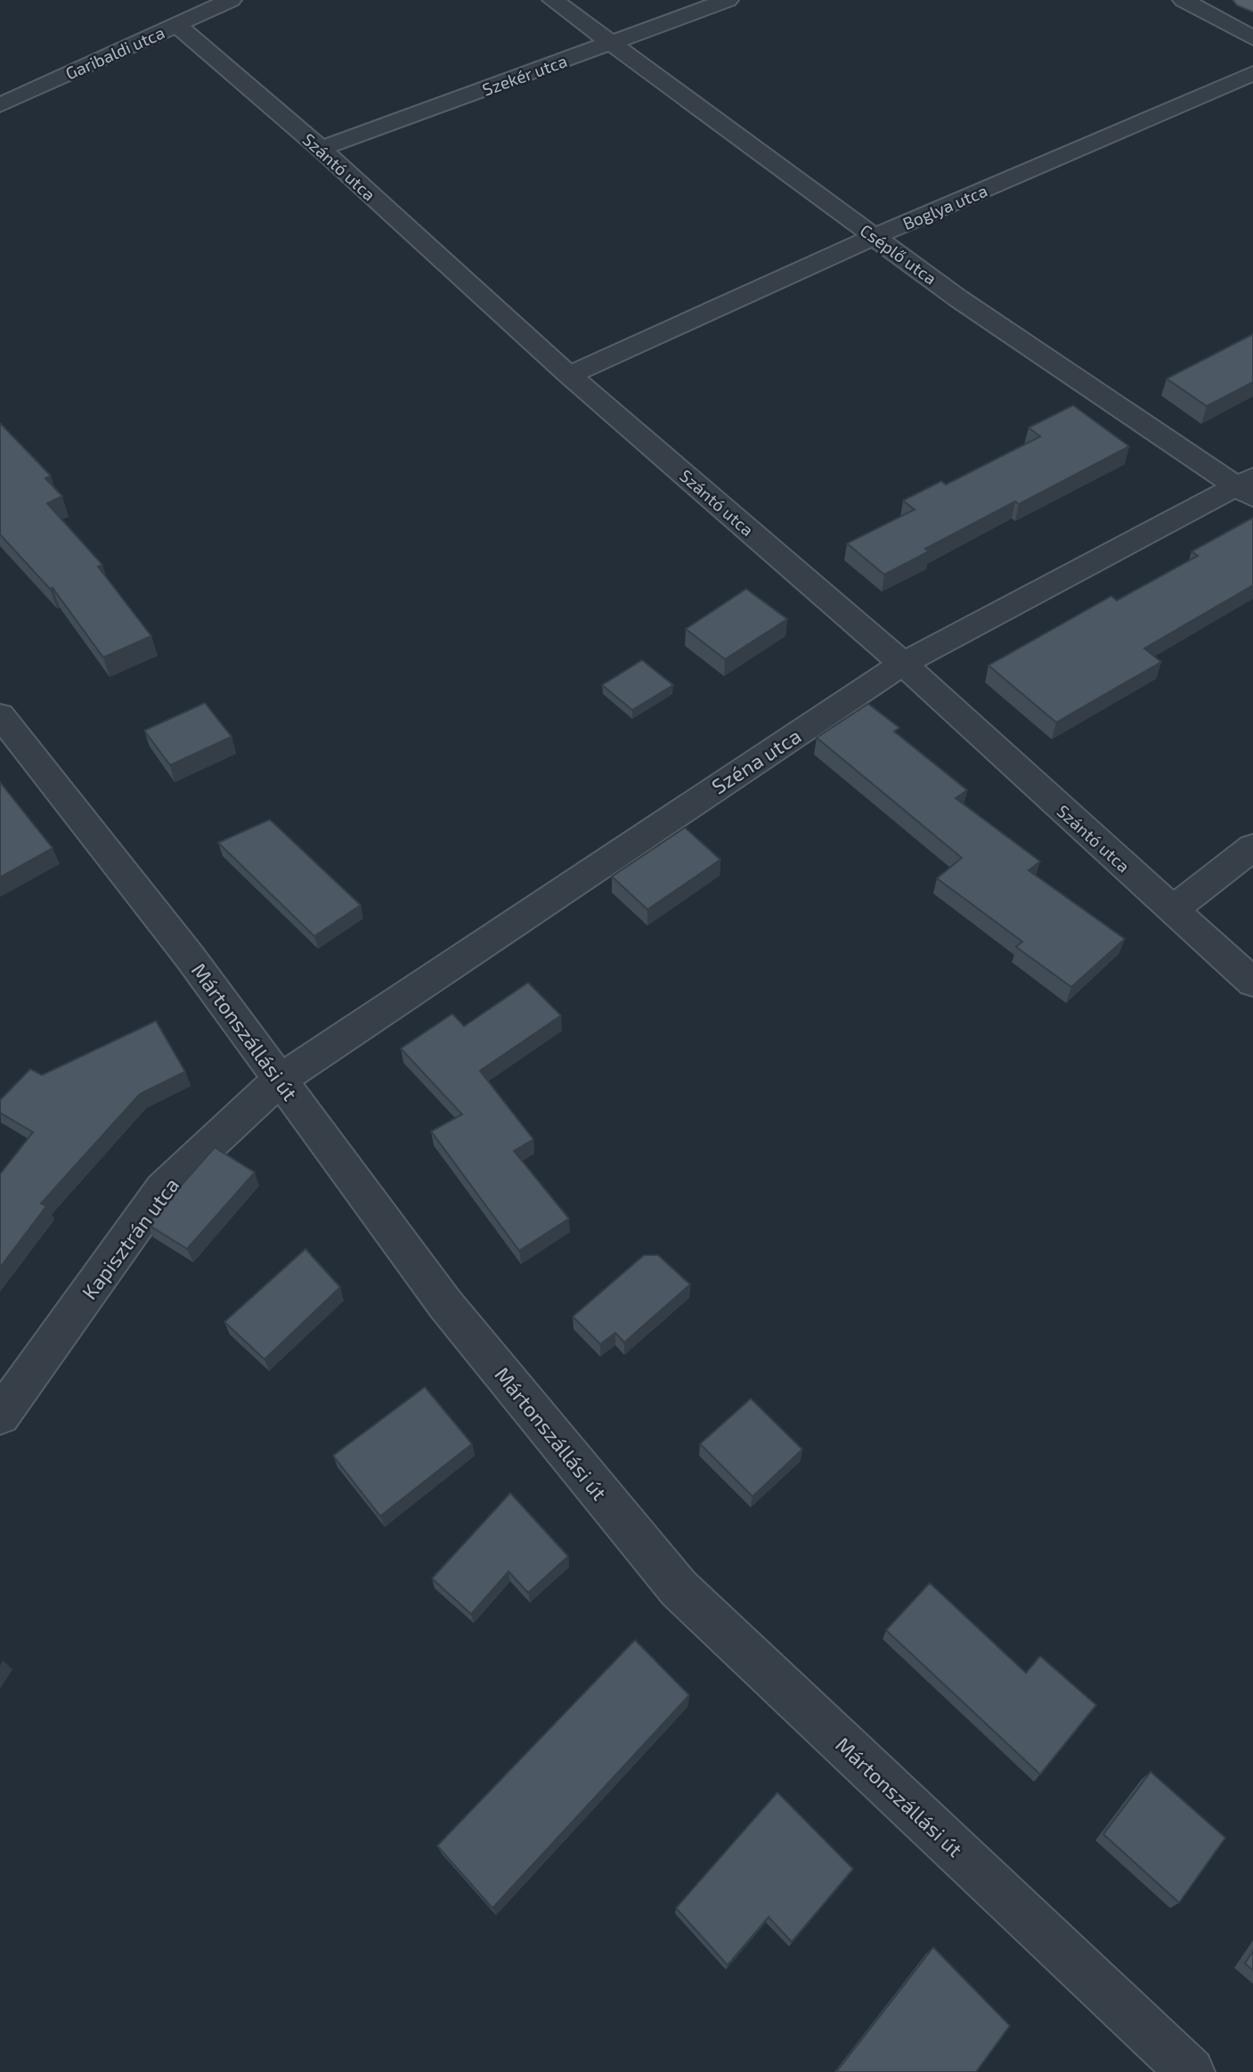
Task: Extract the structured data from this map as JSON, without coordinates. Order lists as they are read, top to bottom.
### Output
{
  "streets": {
    "street": [
      "Garibaldi utca",
      "Szekér utca",
      "Szántó utca",
      "Boglya utca",
      "Cséplő utca",
      "Széna utca",
      "Mártonszállási út",
      "Kapisztrán utca"
    ]
  },
  "crossings": [
    ["Garibaldi utca", "Szántó utca"],
    ["Szekér utca", "Szántó utca"],
    ["Szekér utca", "Cséplő utca"],
    ["Szántó utca", "Boglya utca"],
    ["Szántó utca", "Széna utca"],
    ["Boglya utca", "Cséplő utca"],
    ["Cséplő utca", "Széna utca"],
    ["Széna utca", "Mártonszállási út"],
    ["Széna utca", "Kapisztrán utca"],
    ["Mártonszállási út", "Kapisztrán utca"]
  ]
}
